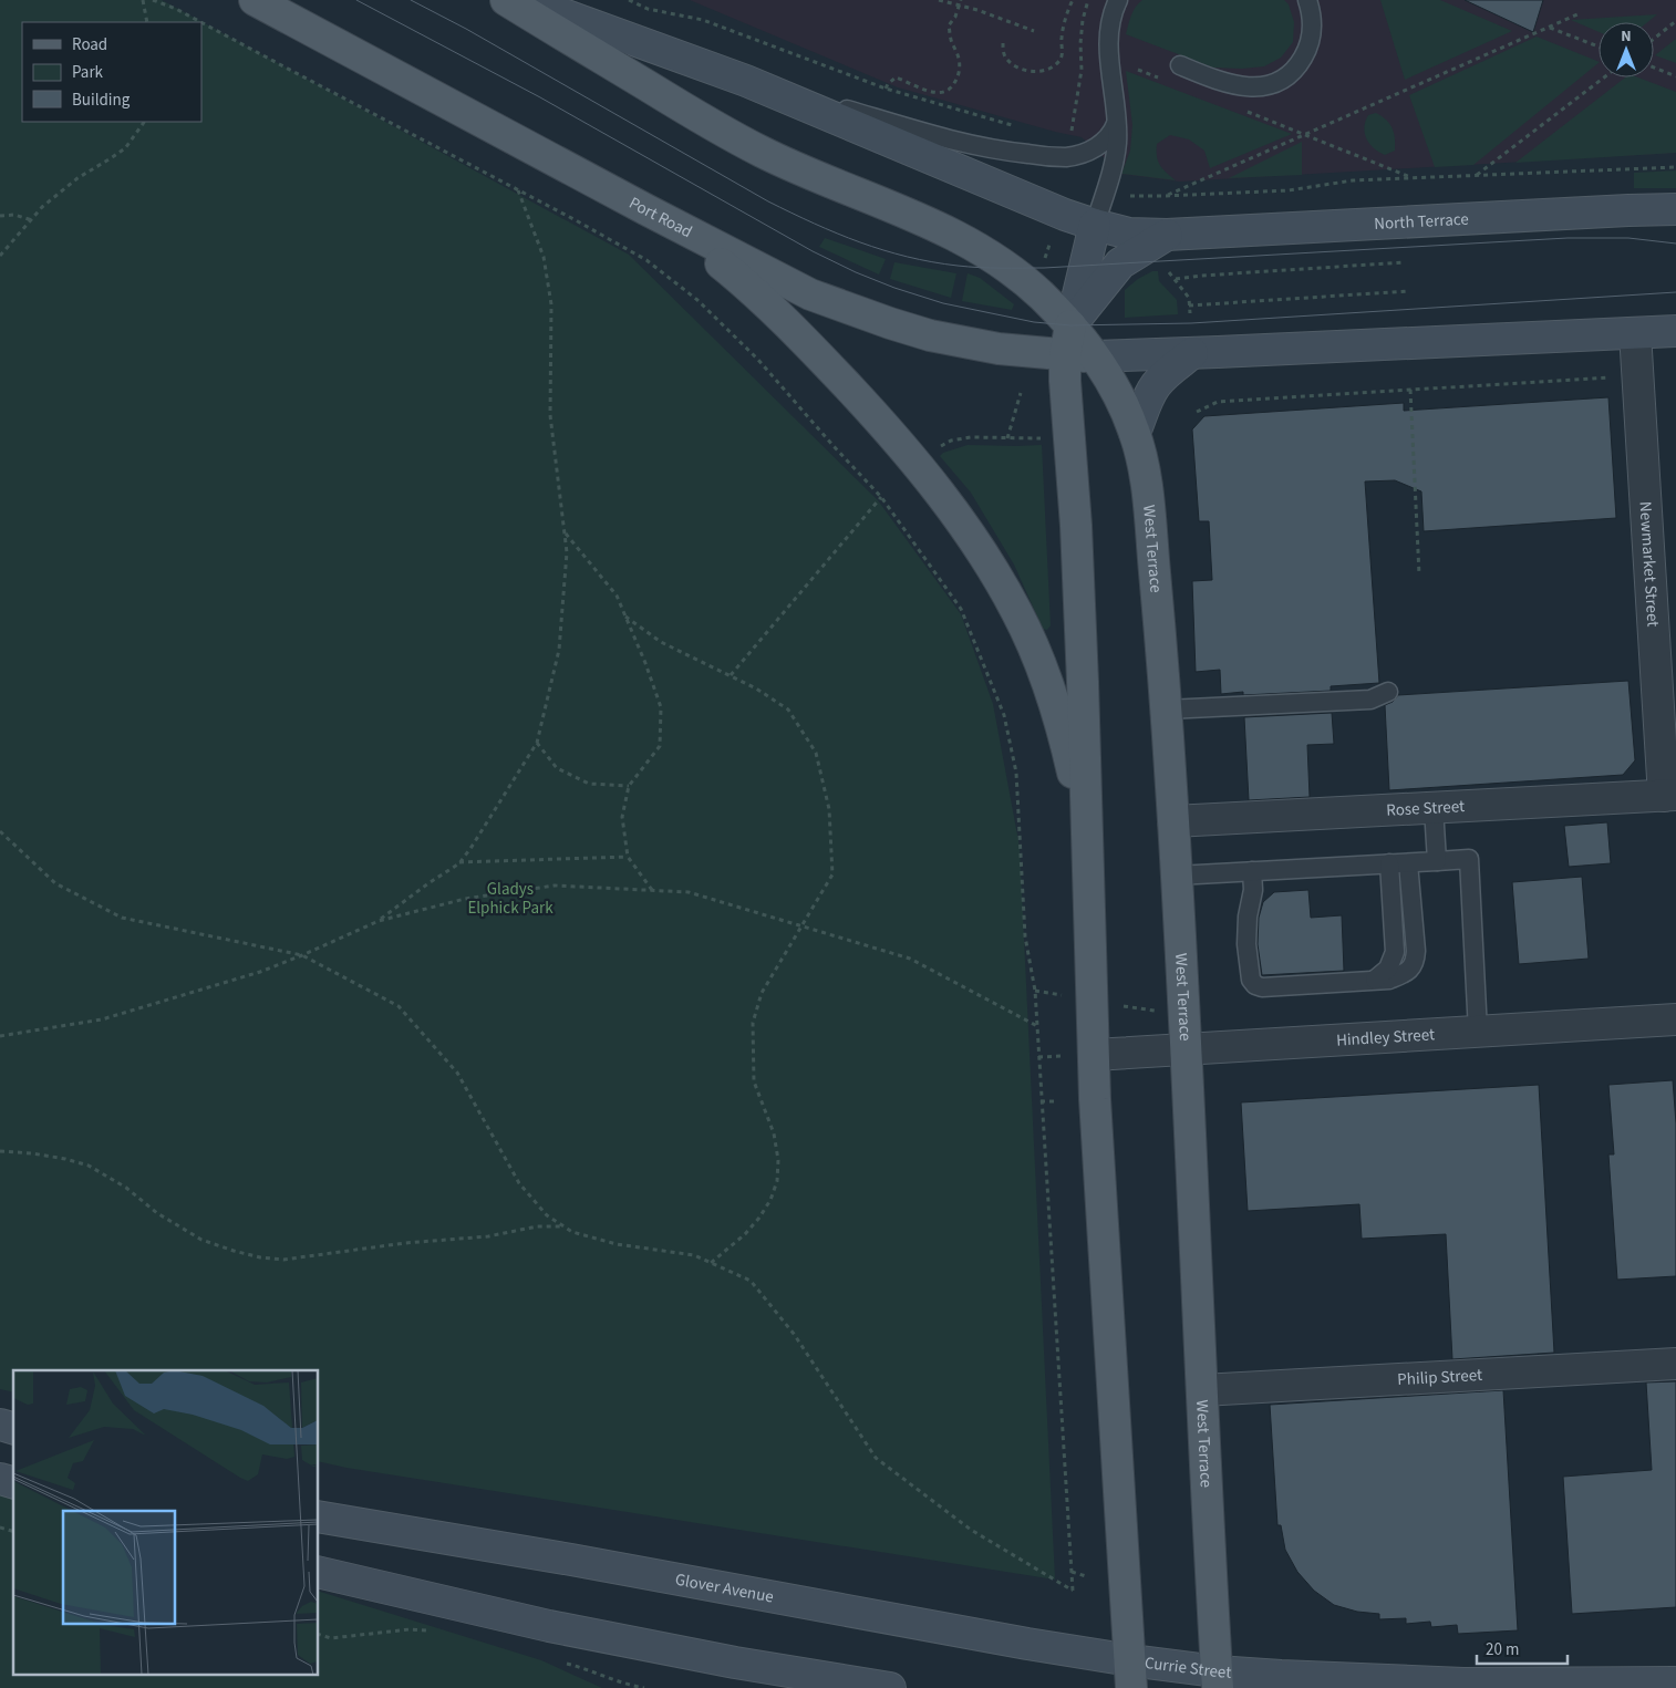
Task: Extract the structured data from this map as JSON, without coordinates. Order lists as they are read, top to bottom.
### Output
{
  "streets": {
    "main road": [
      "Port Road",
      "North Terrace",
      "West Terrace",
      "Glover Avenue",
      "Currie Street"
    ],
    "street": [
      "Newmarket Street",
      "Rose Street",
      "Hindley Street",
      "Philip Street"
    ]
  },
  "crossings": [
    ["Port Road", "West Terrace"],
    ["North Terrace", "West Terrace"],
    ["West Terrace", "Rose Street"],
    ["West Terrace", "Hindley Street"],
    ["West Terrace", "Philip Street"],
    ["West Terrace", "Currie Street"],
    ["Newmarket Street", "Rose Street"],
    ["Glover Avenue", "Currie Street"]
  ],
  "parks": ["Gladys Elphick Park"],
  "legend": ["Road", "Park", "Building"],
  "scale_bar": "20 m",
  "north": "top"
}
